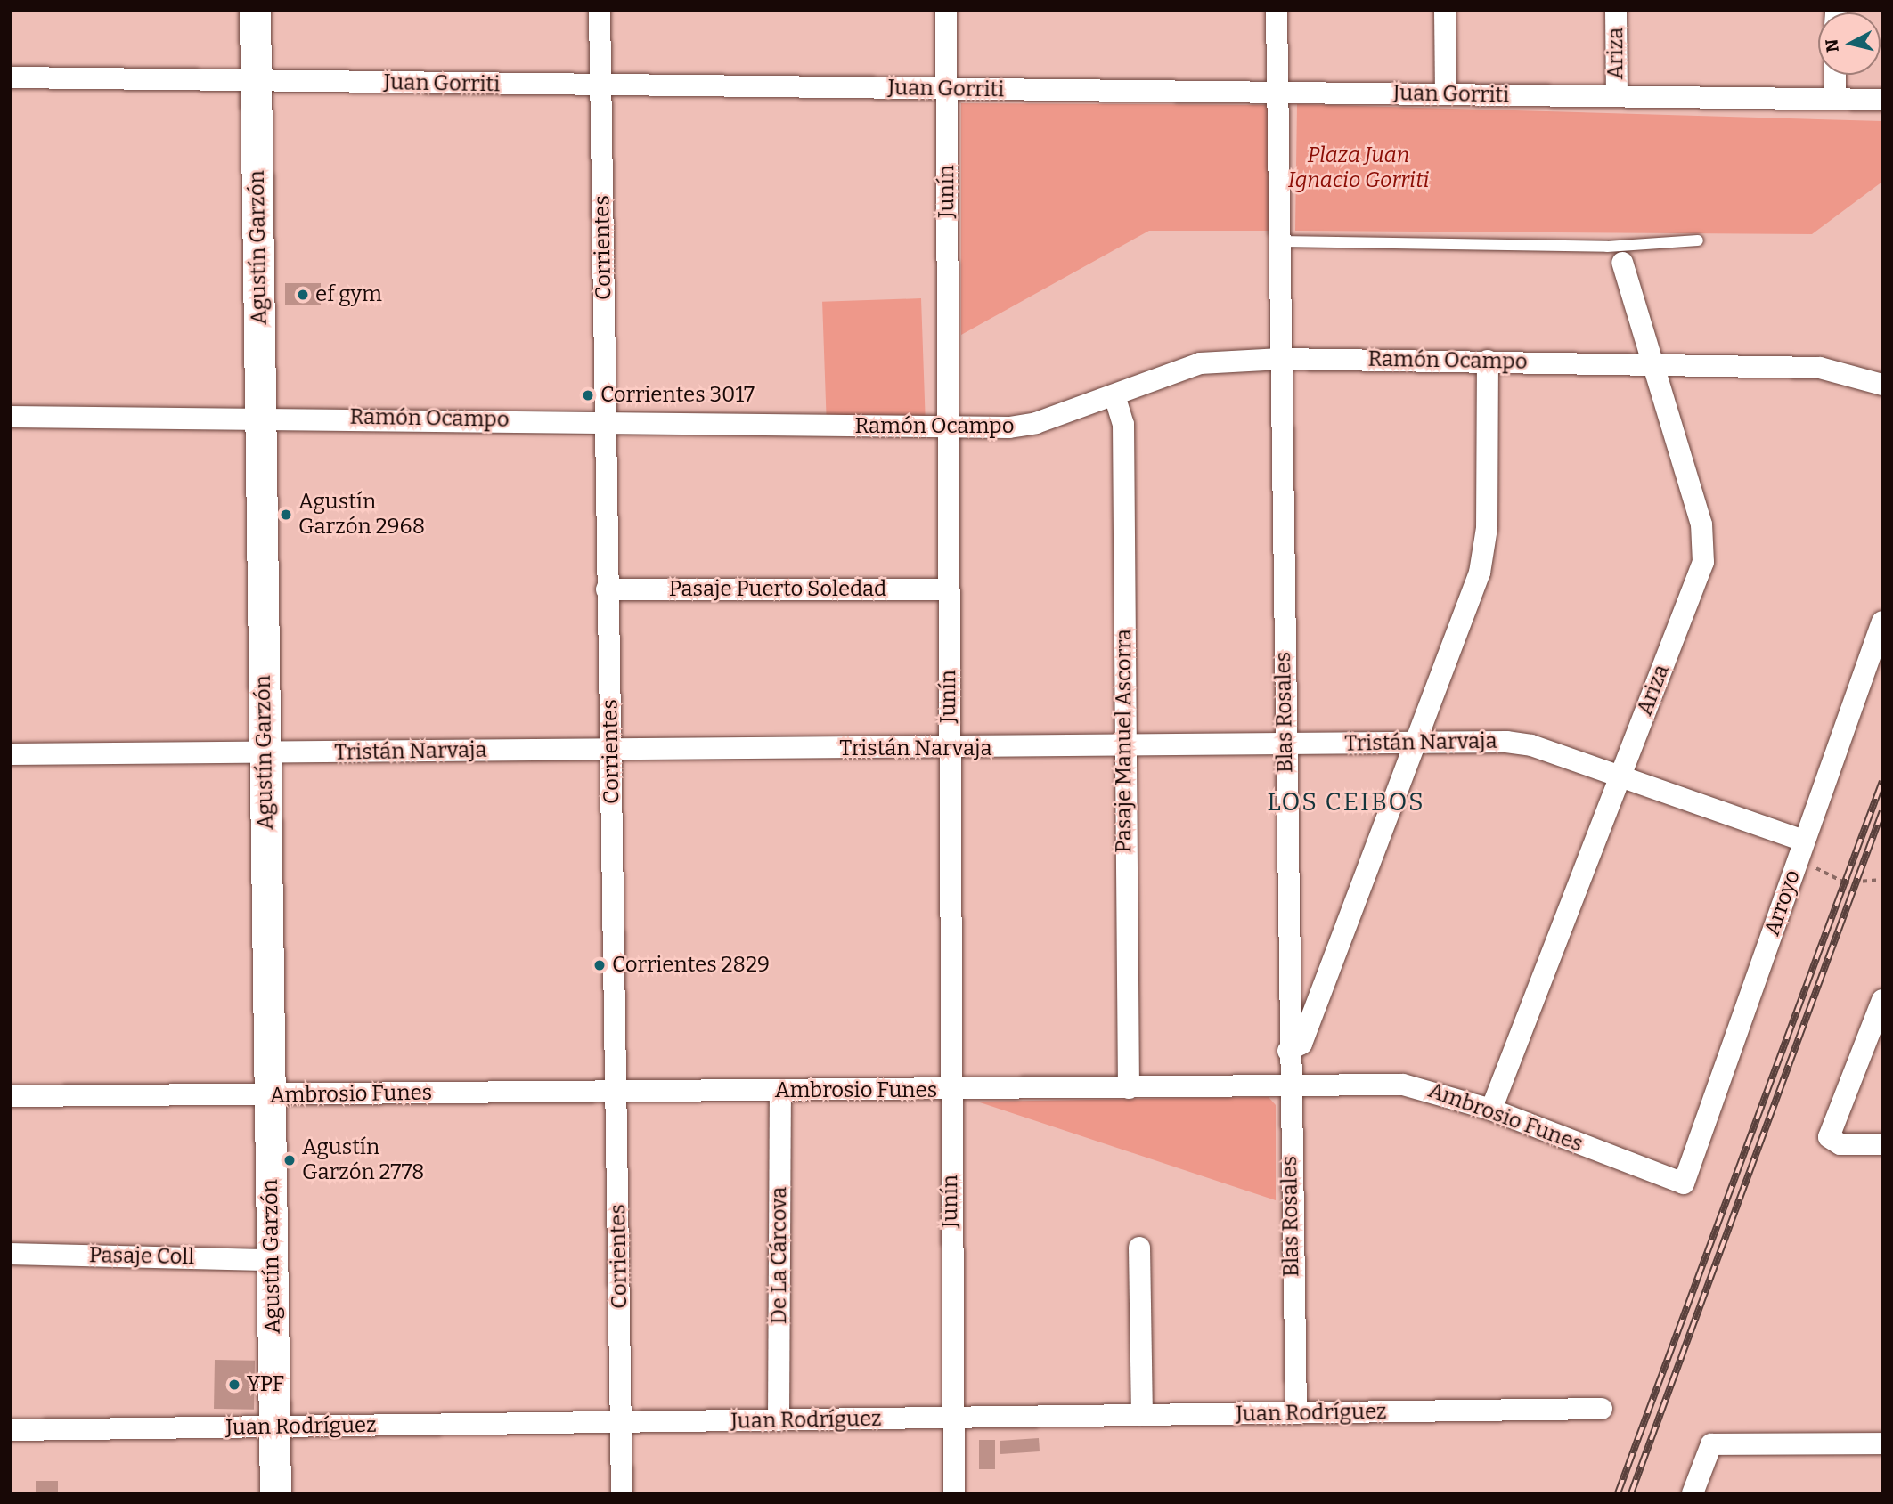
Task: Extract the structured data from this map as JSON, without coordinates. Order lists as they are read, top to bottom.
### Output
{
  "streets": {
    "main road": ["Agustín Garzón"],
    "street": [
      "Ariza",
      "Juan Gorriti",
      "Junín",
      "Corrientes",
      "Ramón Ocampo",
      "Pasaje Puerto Soledad",
      "Blas Rosales",
      "Pasaje Manuel Ascorra",
      "Tristán Narvaja",
      "Arroyo",
      "Ambrosio Funes",
      "De La Cárcova",
      "Pasaje Coll",
      "Juan Rodríguez"
    ]
  },
  "crossings": [
    ["Ariza", "Juan Gorriti"],
    ["Ariza", "Ramón Ocampo"],
    ["Ariza", "Tristán Narvaja"],
    ["Ariza", "Ambrosio Funes"],
    ["Juan Gorriti", "Junín"],
    ["Juan Gorriti", "Agustín Garzón"],
    ["Juan Gorriti", "Corrientes"],
    ["Juan Gorriti", "Blas Rosales"],
    ["Junín", "Ramón Ocampo"],
    ["Junín", "Pasaje Puerto Soledad"],
    ["Junín", "Tristán Narvaja"],
    ["Junín", "Ambrosio Funes"],
    ["Junín", "Juan Rodríguez"],
    ["Agustín Garzón", "Ramón Ocampo"],
    ["Agustín Garzón", "Tristán Narvaja"],
    ["Agustín Garzón", "Ambrosio Funes"],
    ["Agustín Garzón", "Pasaje Coll"],
    ["Agustín Garzón", "Juan Rodríguez"],
    ["Corrientes", "Ramón Ocampo"],
    ["Corrientes", "Pasaje Puerto Soledad"],
    ["Corrientes", "Tristán Narvaja"],
    ["Corrientes", "Ambrosio Funes"],
    ["Corrientes", "Juan Rodríguez"],
    ["Ramón Ocampo", "Blas Rosales"],
    ["Ramón Ocampo", "Pasaje Manuel Ascorra"],
    ["Blas Rosales", "Tristán Narvaja"],
    ["Blas Rosales", "Ambrosio Funes"],
    ["Blas Rosales", "Juan Rodríguez"],
    ["Pasaje Manuel Ascorra", "Tristán Narvaja"],
    ["Pasaje Manuel Ascorra", "Ambrosio Funes"],
    ["Tristán Narvaja", "Arroyo"],
    ["Arroyo", "Ambrosio Funes"],
    ["Ambrosio Funes", "De La Cárcova"],
    ["De La Cárcova", "Juan Rodríguez"]
  ],
  "districts": ["LOS CEIBOS"],
  "parks": ["Plaza Juan Ignacio Gorriti"],
  "places": [
    "ef gym",
    "Corrientes 3017",
    "Agustín Garzón 2968",
    "Corrientes 2829",
    "Agustín Garzón 2778",
    "YPF"
  ],
  "north": "left"
}
